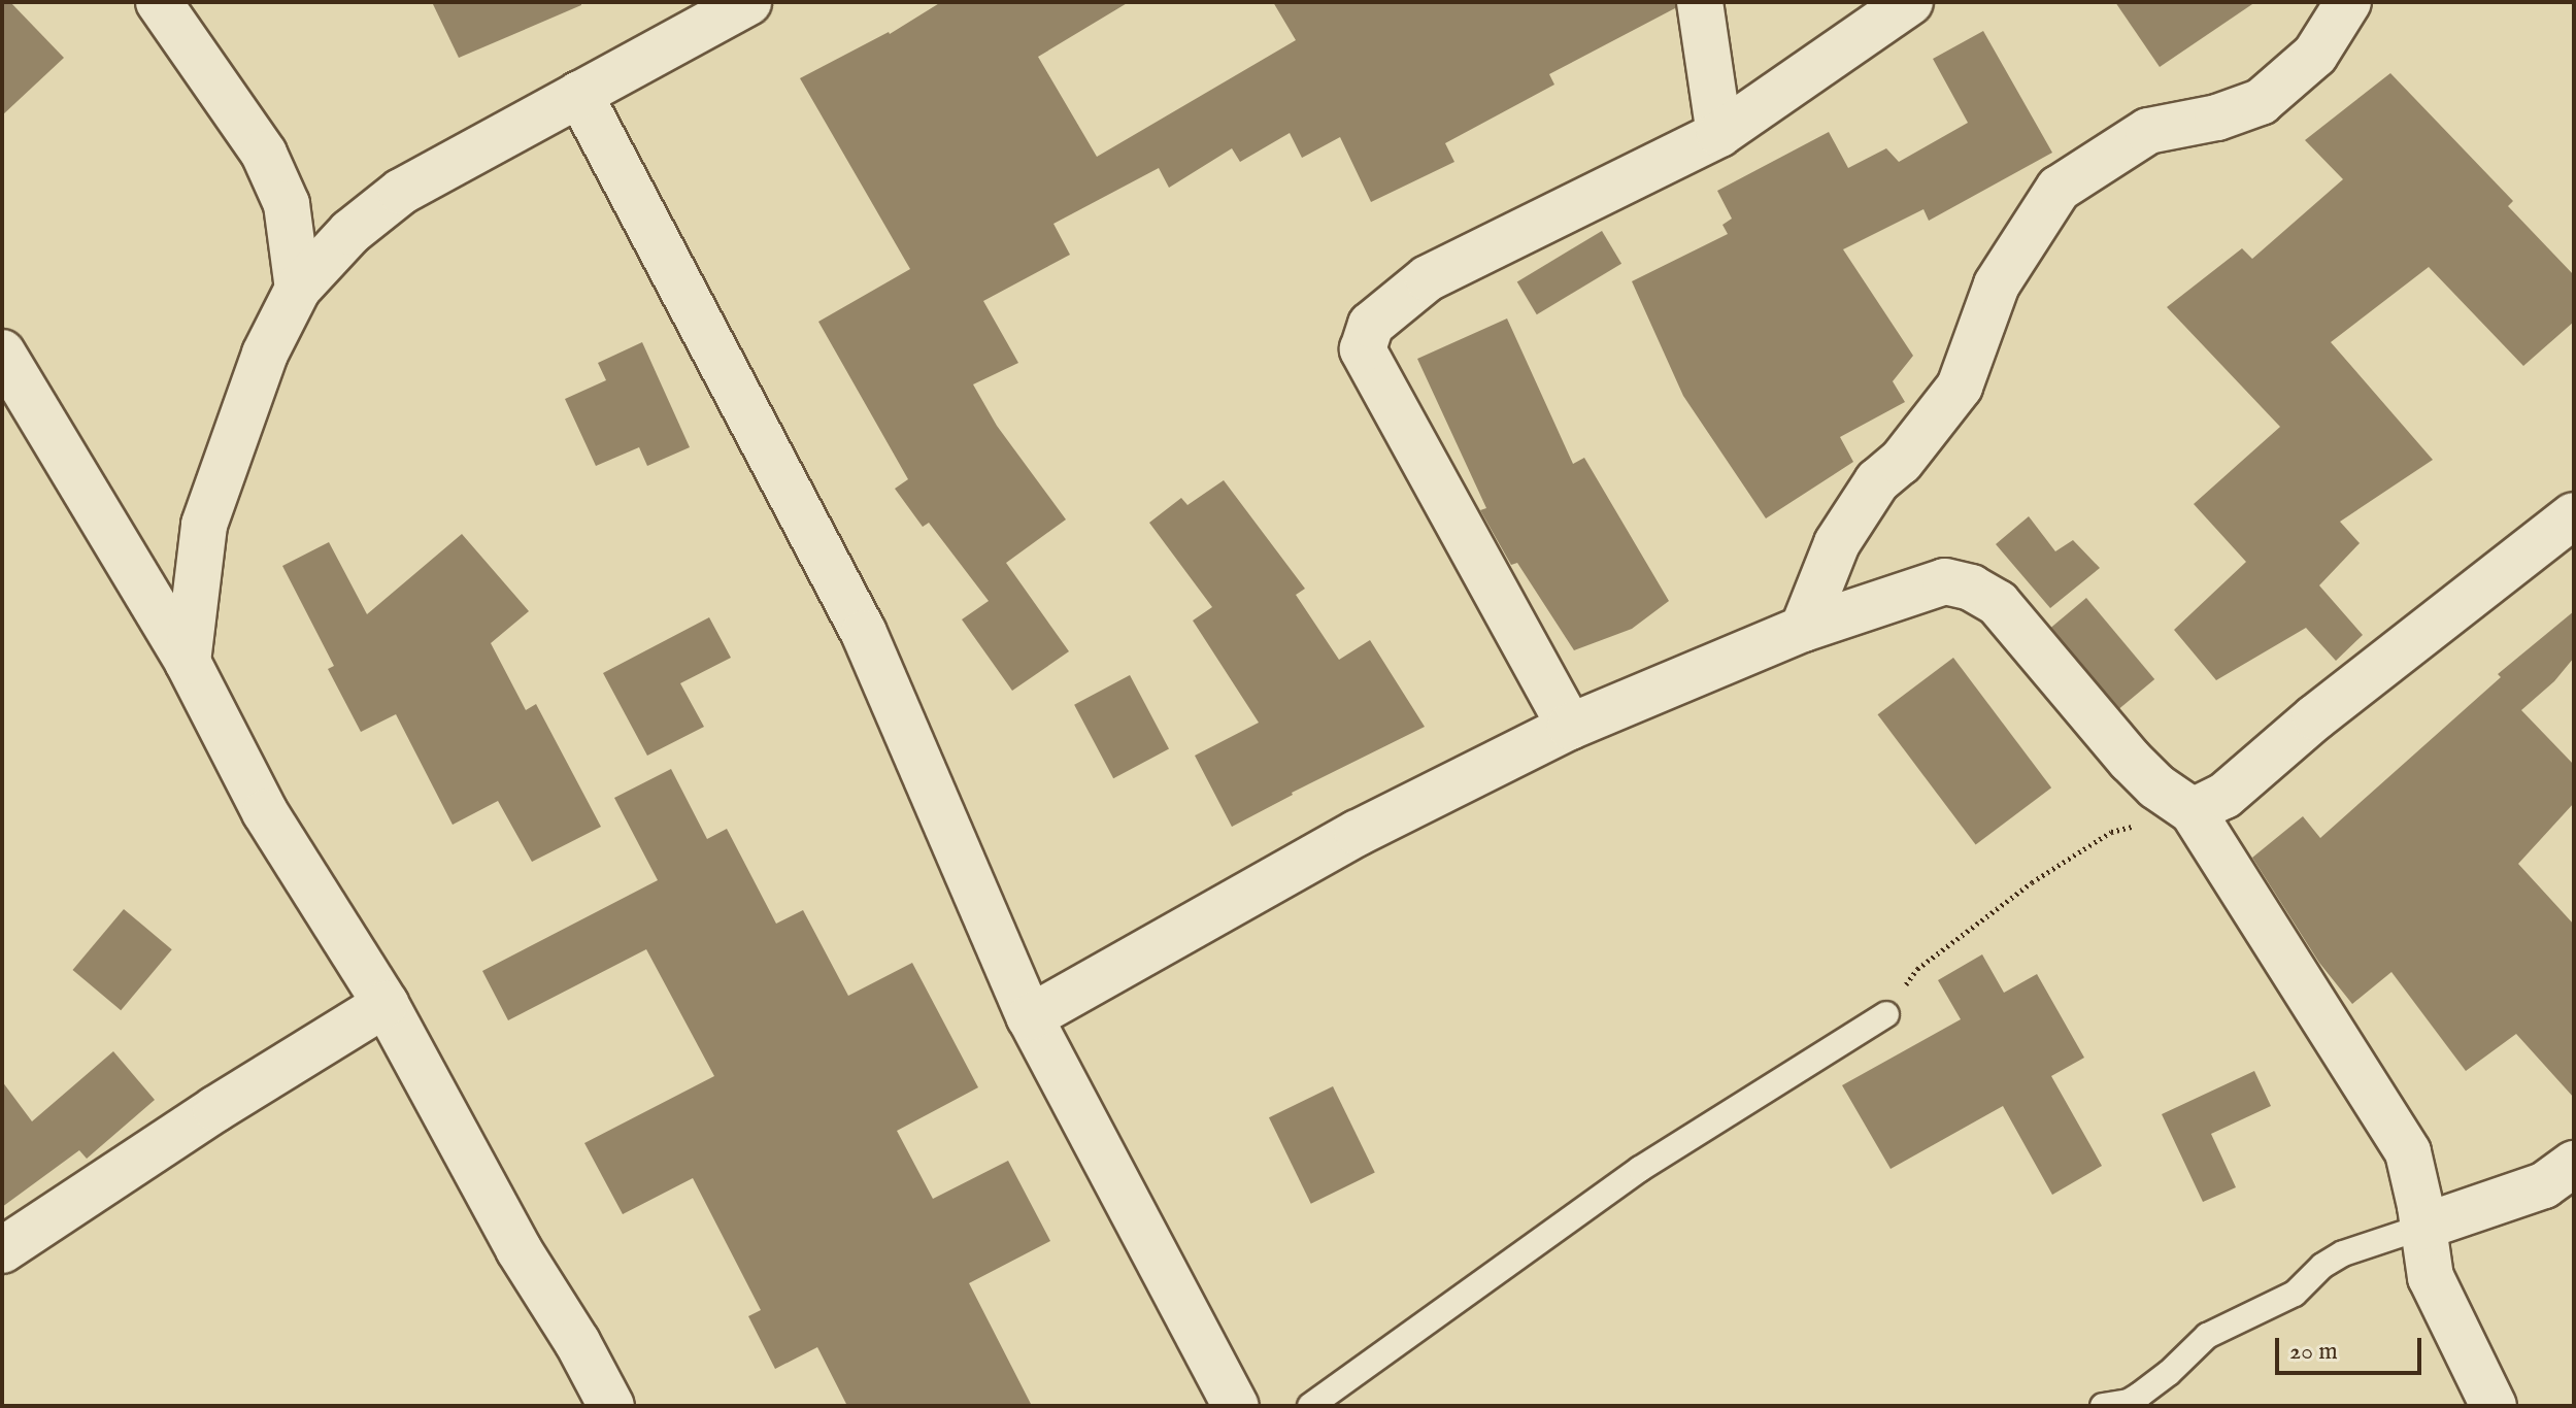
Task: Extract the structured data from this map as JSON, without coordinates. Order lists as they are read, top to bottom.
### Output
{
  "scale_bar": "20 m"
}
